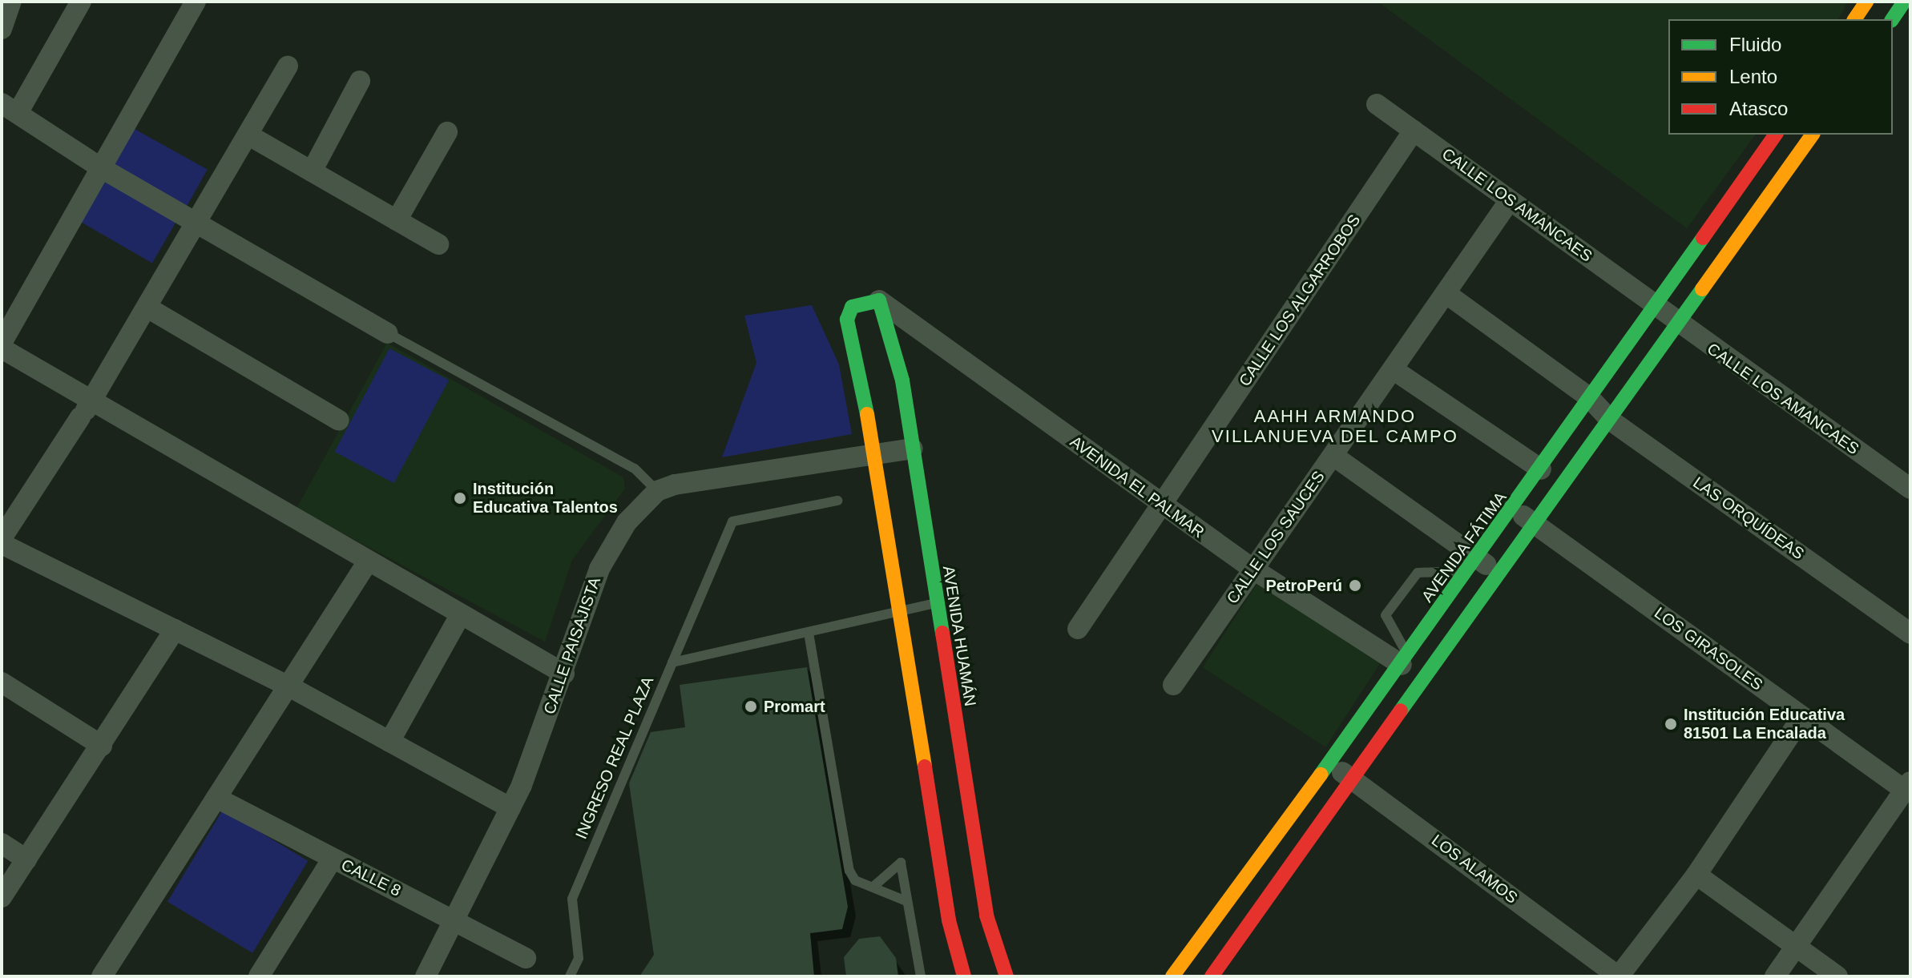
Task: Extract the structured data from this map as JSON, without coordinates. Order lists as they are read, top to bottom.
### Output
{
  "streets": {
    "main road": ["AVENIDA FÁTIMA", "AVENIDA HUAMÁN"],
    "street": [
      "CALLE LOS AMANCAES",
      "CALLE LOS ALGARROBOS",
      "AVENIDA EL PALMAR",
      "LAS ORQUÍDEAS",
      "CALLE LOS SAUCES",
      "CALLE PAISAJISTA",
      "LOS GIRASOLES",
      "LOS ALAMOS",
      "CALLE 8"
    ],
    "lane": ["INGRESO REAL PLAZA"]
  },
  "crossings": [
    ["CALLE LOS AMANCAES", "CALLE LOS ALGARROBOS"],
    ["CALLE LOS AMANCAES", "CALLE LOS SAUCES"],
    ["CALLE LOS AMANCAES", "AVENIDA FÁTIMA"],
    ["CALLE LOS ALGARROBOS", "AVENIDA EL PALMAR"],
    ["AVENIDA EL PALMAR", "CALLE LOS SAUCES"],
    ["AVENIDA EL PALMAR", "AVENIDA FÁTIMA"],
    ["AVENIDA EL PALMAR", "AVENIDA HUAMÁN"],
    ["LAS ORQUÍDEAS", "CALLE LOS SAUCES"],
    ["LAS ORQUÍDEAS", "AVENIDA FÁTIMA"],
    ["AVENIDA FÁTIMA", "LOS GIRASOLES"],
    ["AVENIDA FÁTIMA", "LOS ALAMOS"],
    ["AVENIDA HUAMÁN", "INGRESO REAL PLAZA"],
    ["CALLE PAISAJISTA", "CALLE 8"]
  ],
  "districts": ["AAHH ARMANDO VILLANUEVA DEL CAMPO"],
  "places": [
    "Institución Educativa Talentos",
    "PetroPerú",
    "Promart",
    "Institución Educativa 81501 La Encalada"
  ],
  "legend": ["Fluido", "Lento", "Atasco"]
}
